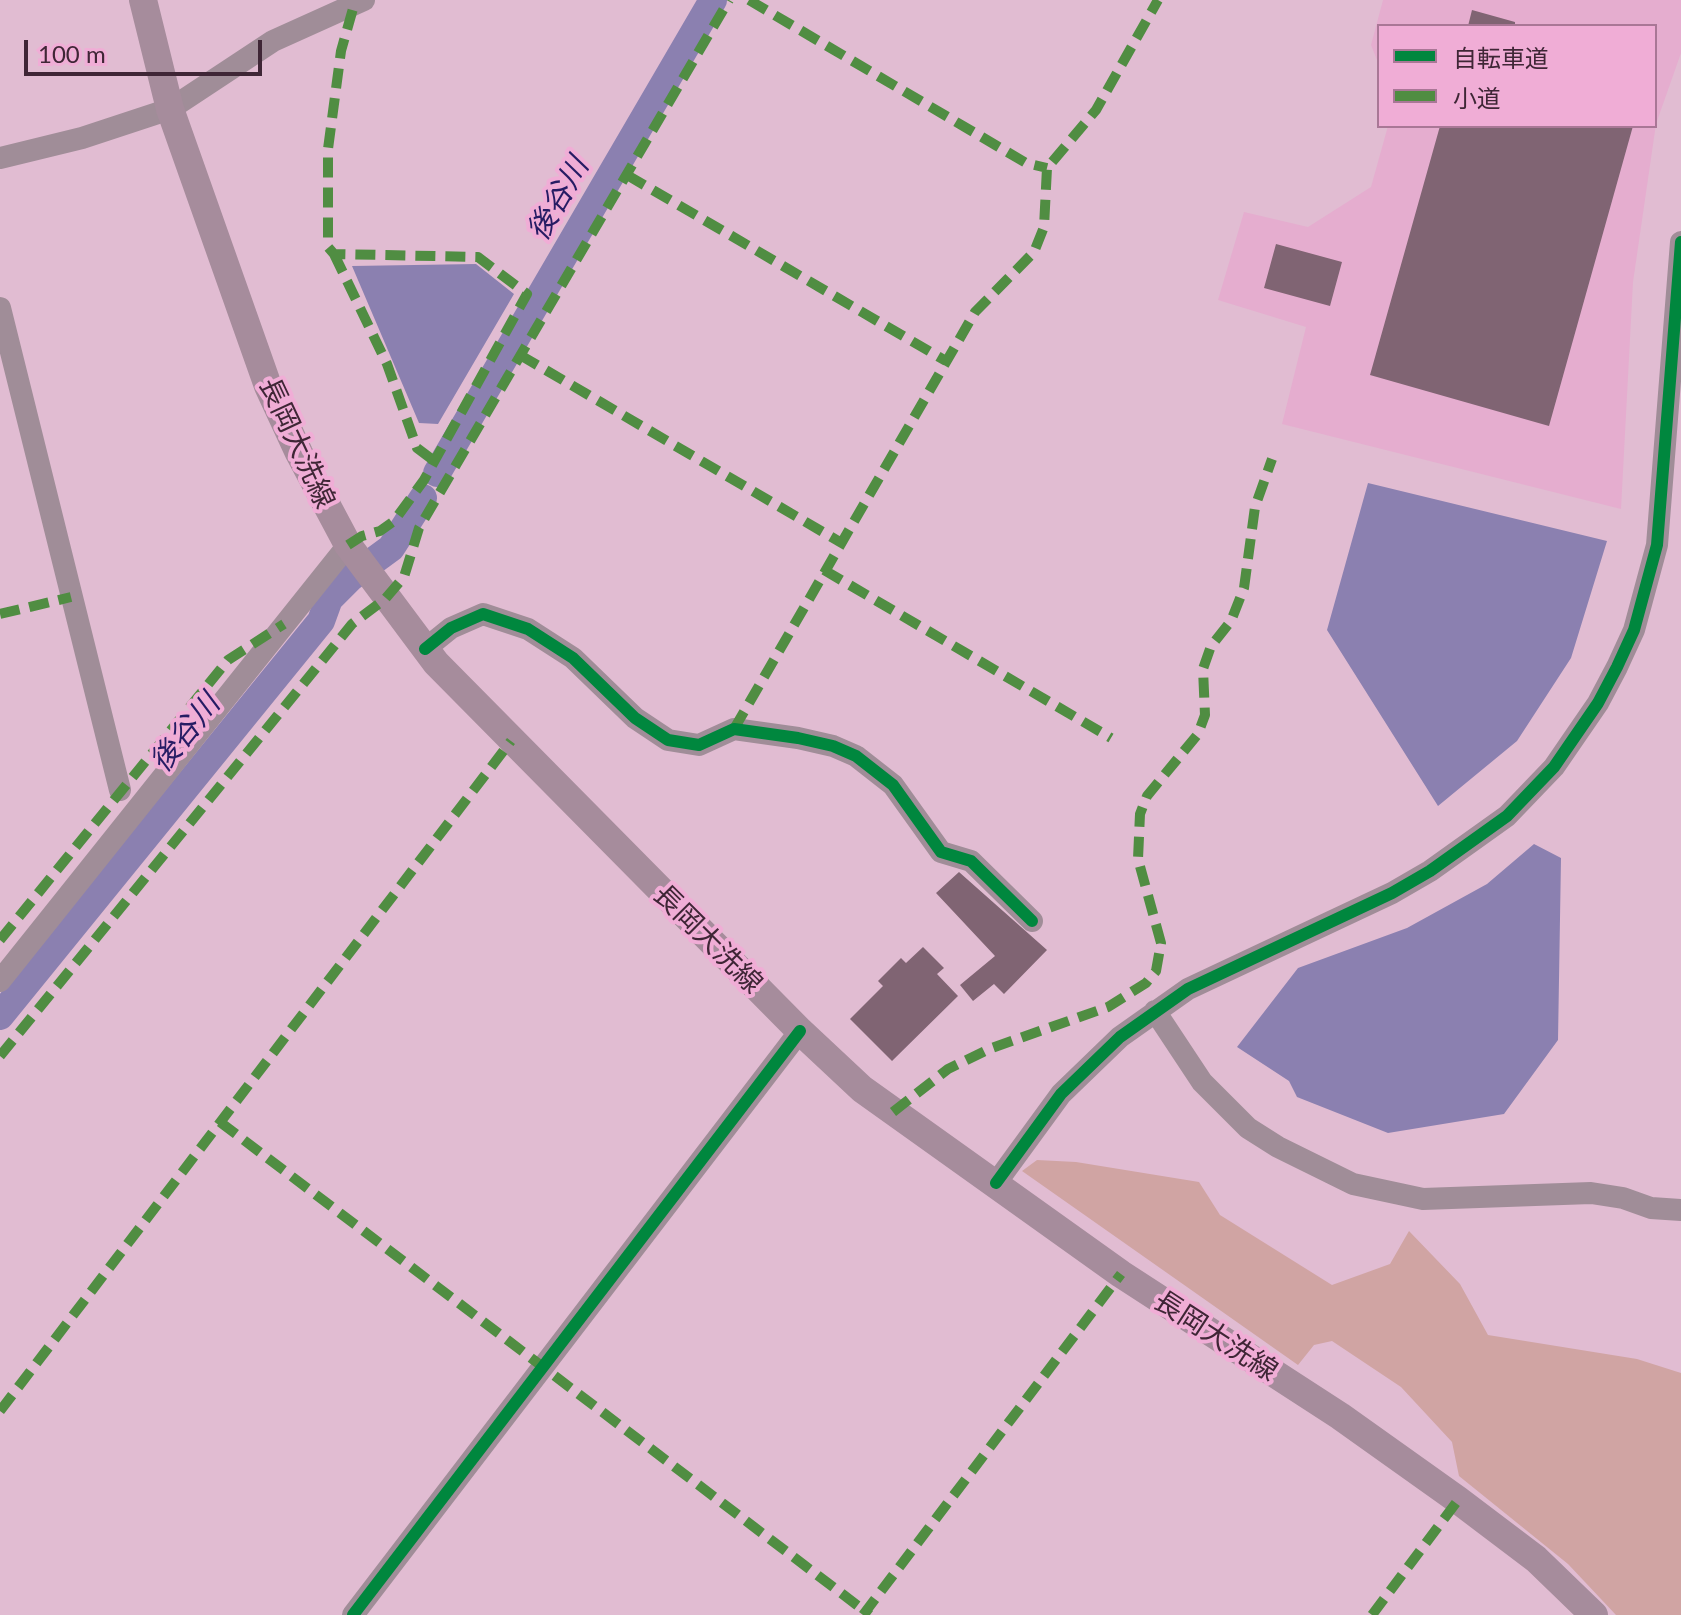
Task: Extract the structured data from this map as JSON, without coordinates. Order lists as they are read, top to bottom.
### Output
{
  "streets": {
    "main road": ["長岡大洗線"]
  },
  "water": ["後谷川"],
  "legend": ["自転車道", "小道"],
  "scale_bar": "100 m"
}
